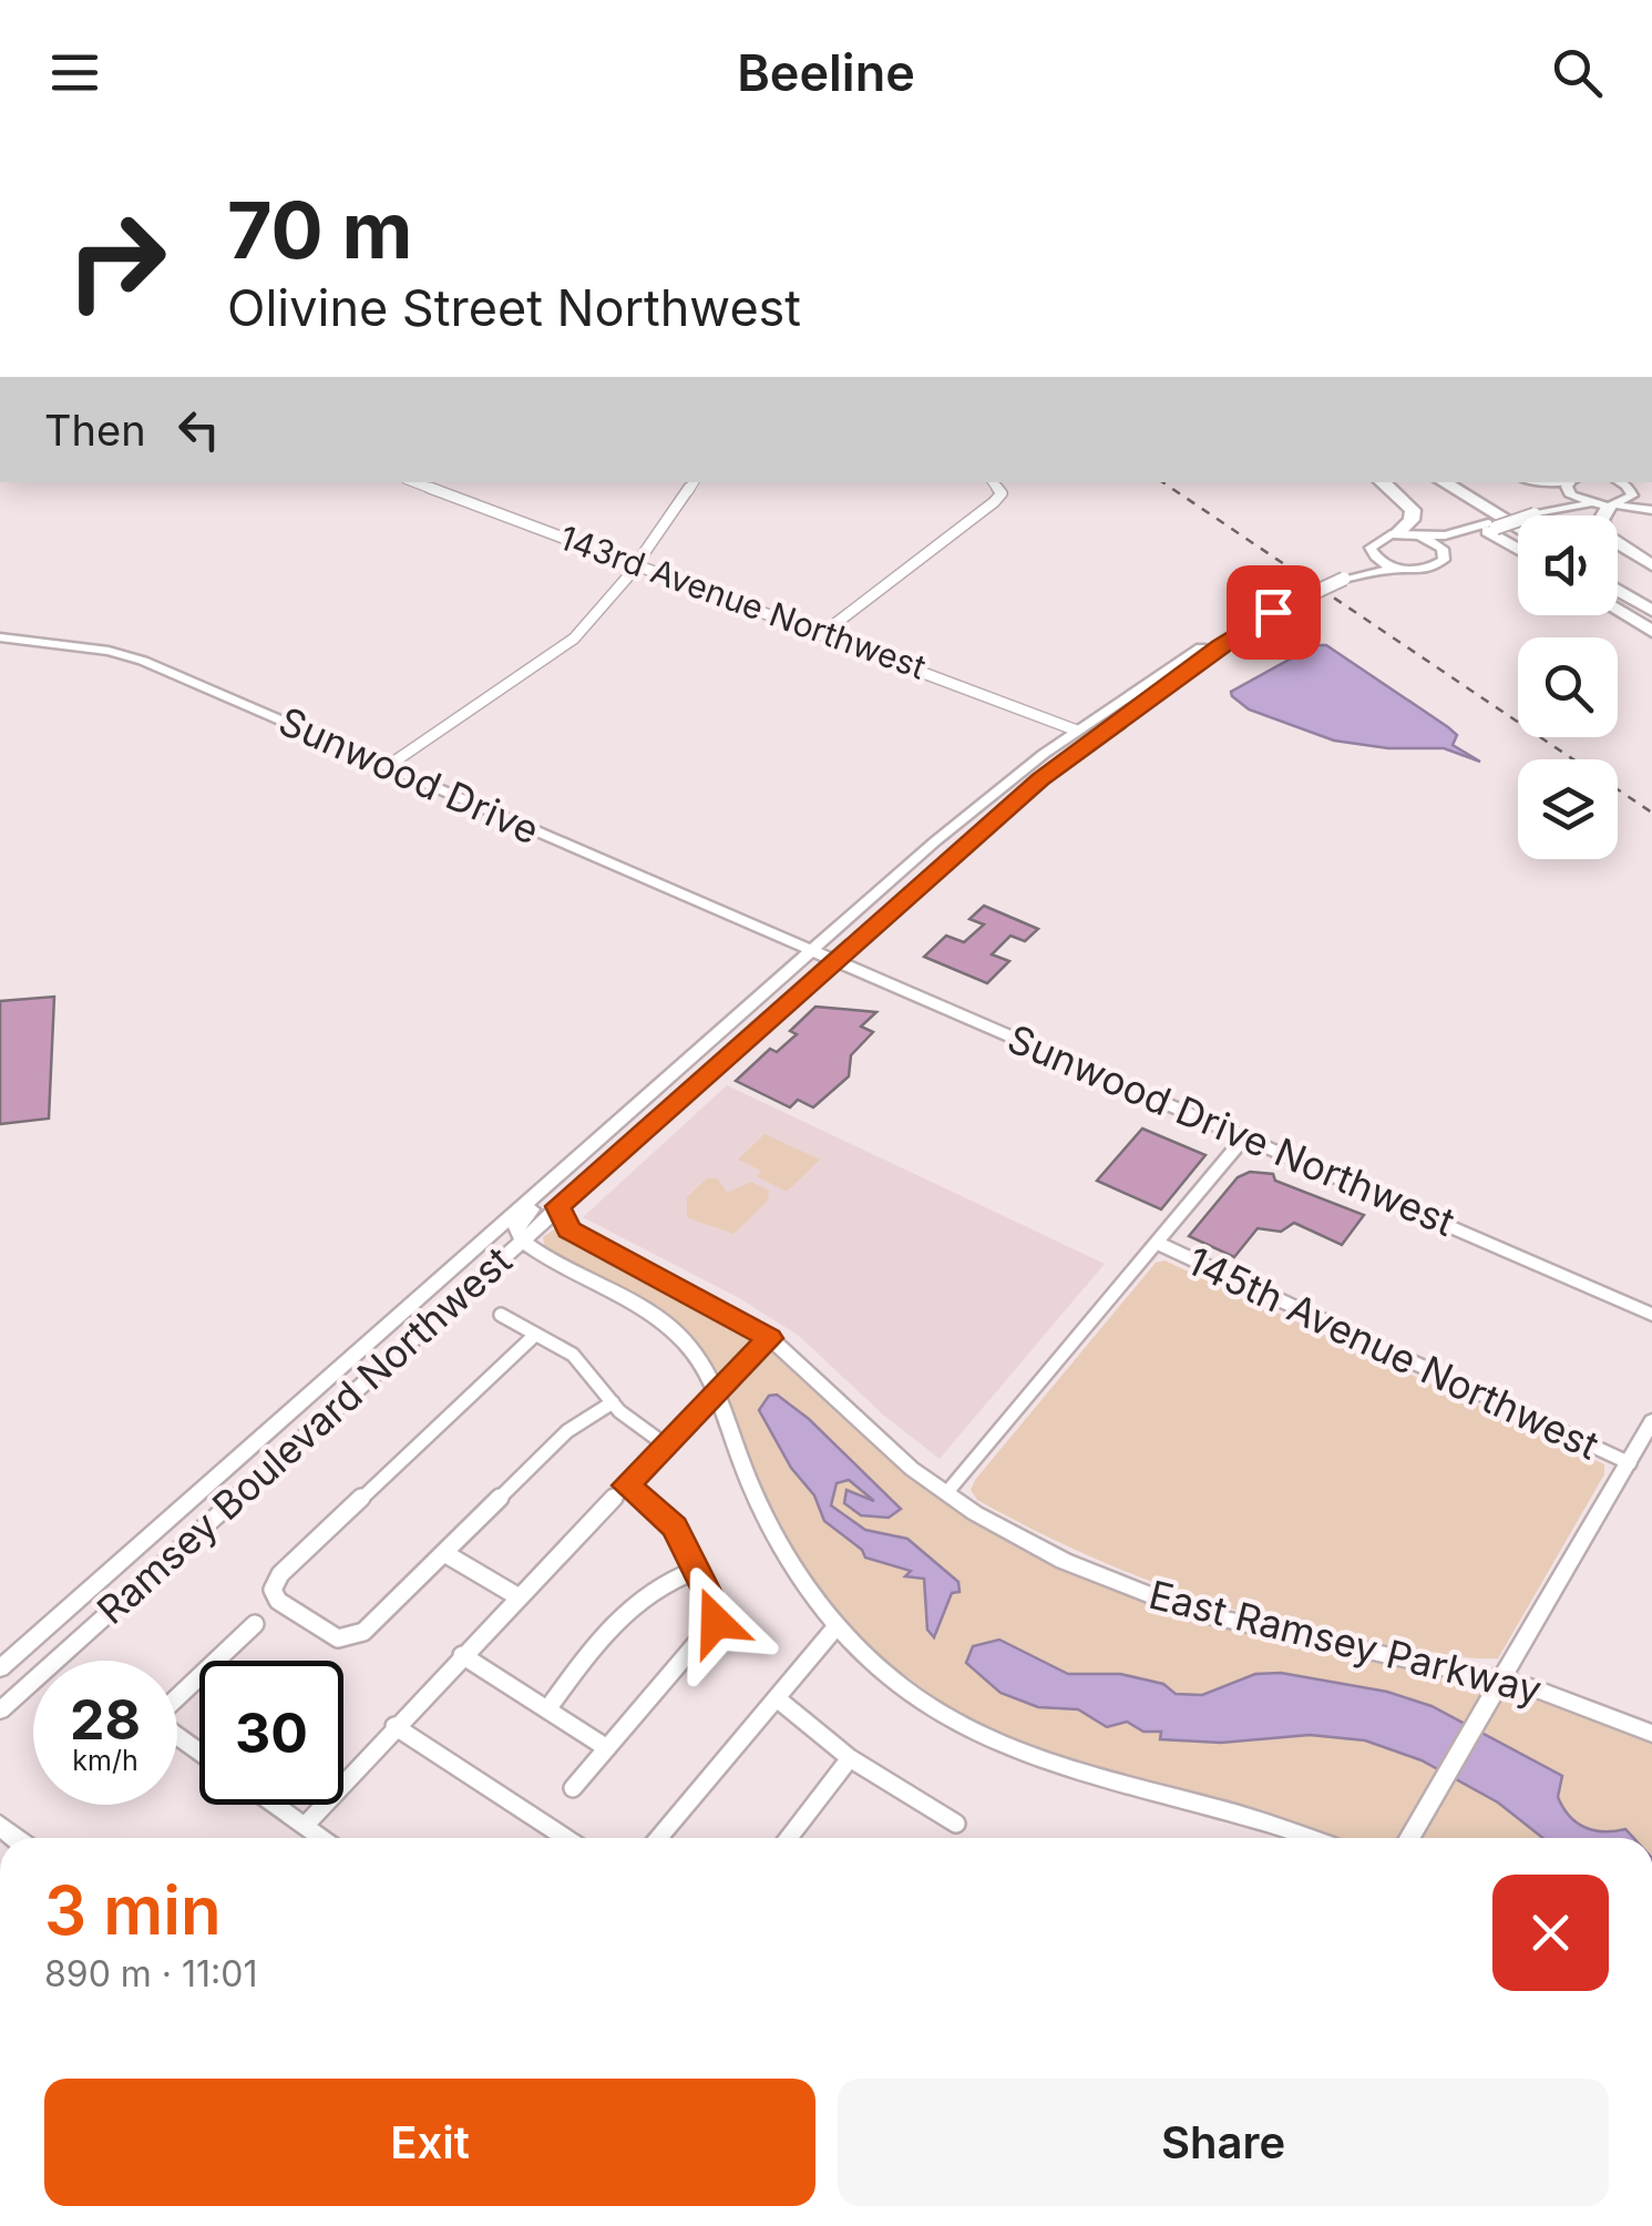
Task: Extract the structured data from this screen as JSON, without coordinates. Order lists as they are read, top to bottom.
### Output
{
  "streets": {
    "street": [
      "143rd Avenue Northwest",
      "Sunwood Drive",
      "Sunwood Drive Northwest",
      "145th Avenue Northwest",
      "Ramsey Boulevard Northwest",
      "East Ramsey Parkway"
    ]
  },
  "crossings": [
    ["143rd Avenue Northwest", "Ramsey Boulevard Northwest"],
    ["Sunwood Drive", "Sunwood Drive Northwest"],
    ["Sunwood Drive", "Ramsey Boulevard Northwest"],
    ["Sunwood Drive Northwest", "Ramsey Boulevard Northwest"],
    ["Ramsey Boulevard Northwest", "East Ramsey Parkway"]
  ],
  "page": {
    "header": "Beeline",
    "turn": ["70 m", "Olivine Street Northwest"],
    "then": "Then",
    "speed": "28 km/h",
    "limit": "30",
    "heading": ["3 min", "890 m · 11:01"],
    "buttons": ["Exit", "Share"]
  }
}
